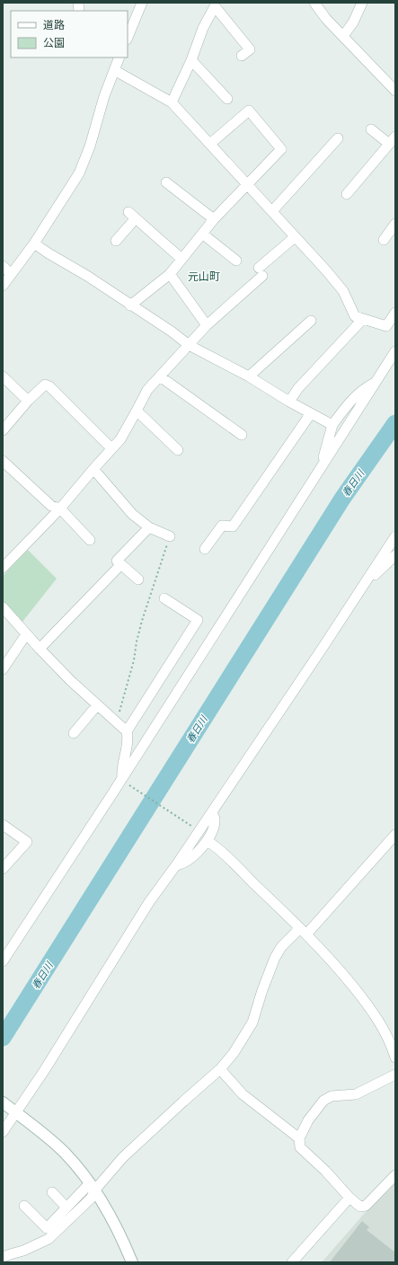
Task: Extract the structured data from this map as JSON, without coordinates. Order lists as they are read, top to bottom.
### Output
{
  "districts": ["元山町"],
  "water": ["春日川"],
  "legend": ["道路", "公園"]
}
